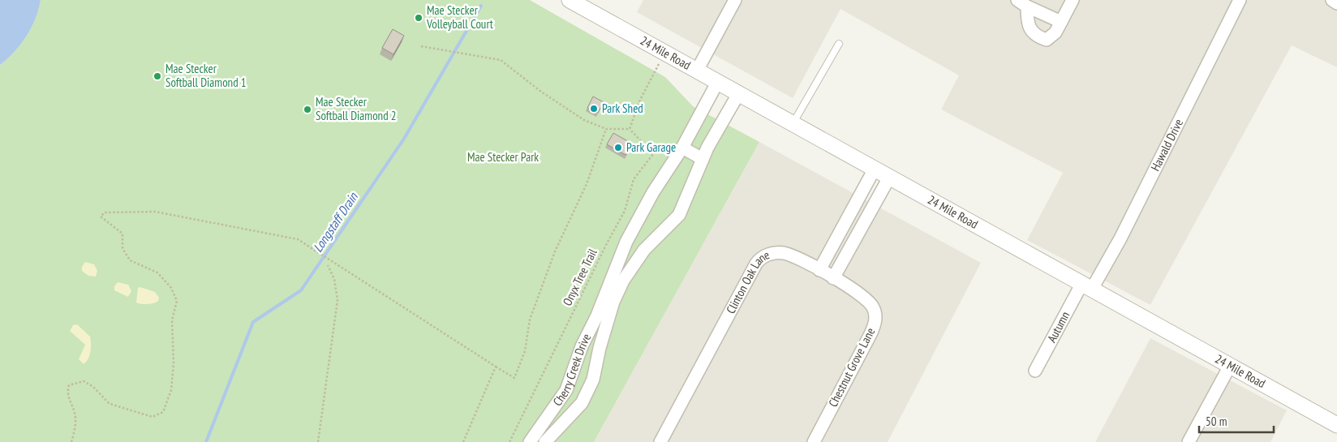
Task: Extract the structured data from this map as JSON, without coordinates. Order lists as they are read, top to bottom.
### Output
{
  "streets": {
    "street": [
      "24 Mile Road",
      "Hawald Drive",
      "Clinton Oak Lane",
      "Autumn",
      "Chestnut Grove Lane",
      "Cherry Creek Drive"
    ],
    "path": ["Onyx Tree Trail"]
  },
  "crossings": [
    ["24 Mile Road", "Hawald Drive"],
    ["24 Mile Road", "Autumn"],
    ["24 Mile Road", "Cherry Creek Drive"],
    ["Hawald Drive", "Autumn"],
    ["Clinton Oak Lane", "Chestnut Grove Lane"]
  ],
  "water": ["Longstaff Drain"],
  "parks": ["Mae Stecker Park"],
  "places": [
    "Mae Stecker Volleyball Court",
    "Mae Stecker Softball Diamond 1",
    "Park Shed",
    "Mae Stecker Softball Diamond 2",
    "Park Garage"
  ],
  "scale_bar": "50 m"
}
